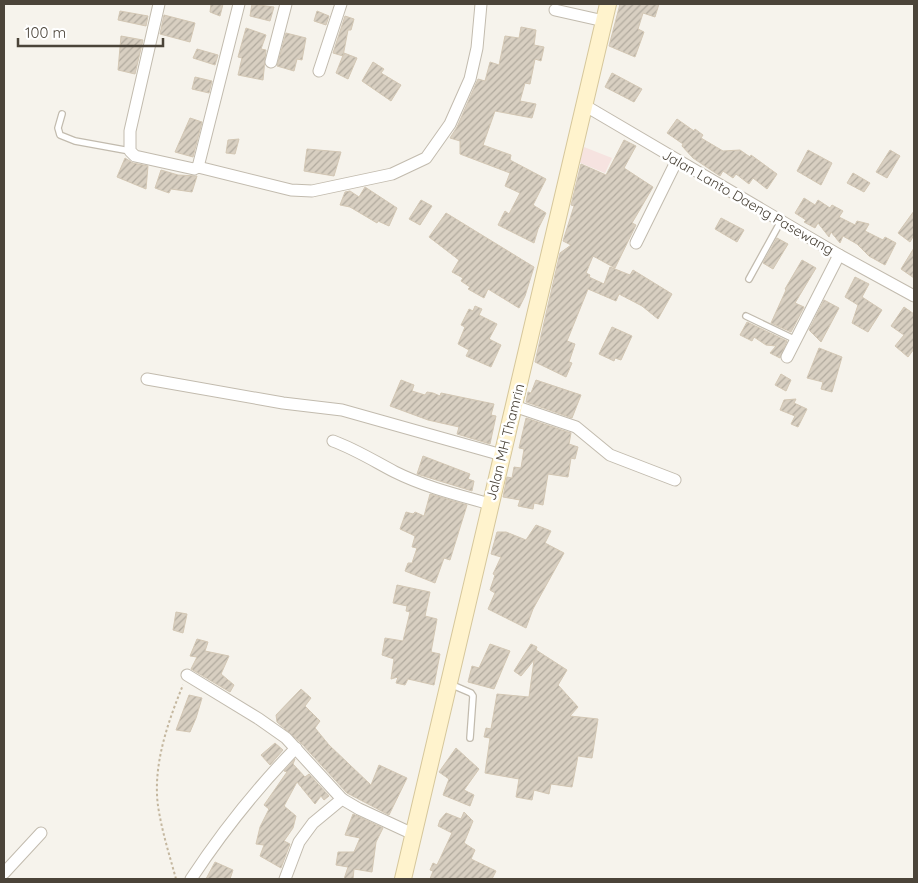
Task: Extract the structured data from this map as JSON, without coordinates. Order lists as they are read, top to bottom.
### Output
{
  "streets": {
    "main road": ["Jalan MH Thamrin"],
    "street": ["Jalan Lanto Daeng Pasewang"]
  },
  "crossings": [
    ["Jalan Lanto Daeng Pasewang", "Jalan MH Thamrin"]
  ],
  "scale_bar": "100 m"
}
